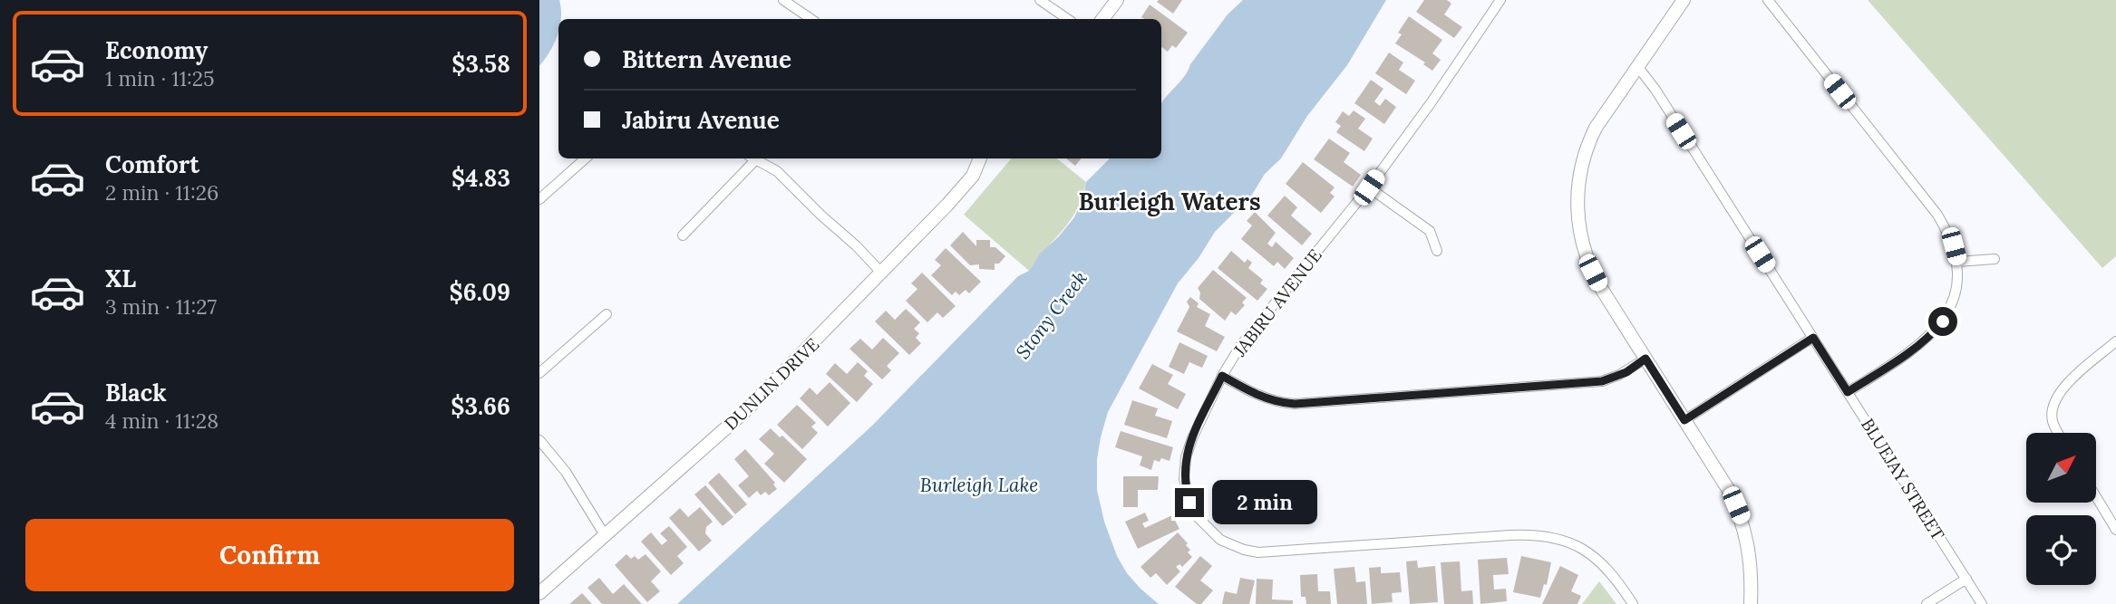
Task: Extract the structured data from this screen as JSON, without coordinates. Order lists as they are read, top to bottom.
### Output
{
  "streets": {
    "street": ["JABIRU AVENUE", "DUNLIN DRIVE", "BLUEJAY STREET"]
  },
  "districts": ["Burleigh Waters"],
  "water": ["Stony Creek", "Burleigh Lake"],
  "north": "top right",
  "page": {
    "list": [
      {
        "name": "Economy",
        "note": "1 min · 11:25",
        "value": "$3.58"
      },
      {
        "name": "Comfort",
        "note": "2 min · 11:26",
        "value": "$4.83"
      },
      {
        "name": "XL",
        "note": "3 min · 11:27",
        "value": "$6.09"
      },
      {
        "name": "Black",
        "note": "4 min · 11:28",
        "value": "$3.66"
      }
    ],
    "banner": ["Bittern Avenue", "Jabiru Avenue"],
    "bubble": "2 min",
    "buttons": "Confirm"
  }
}
